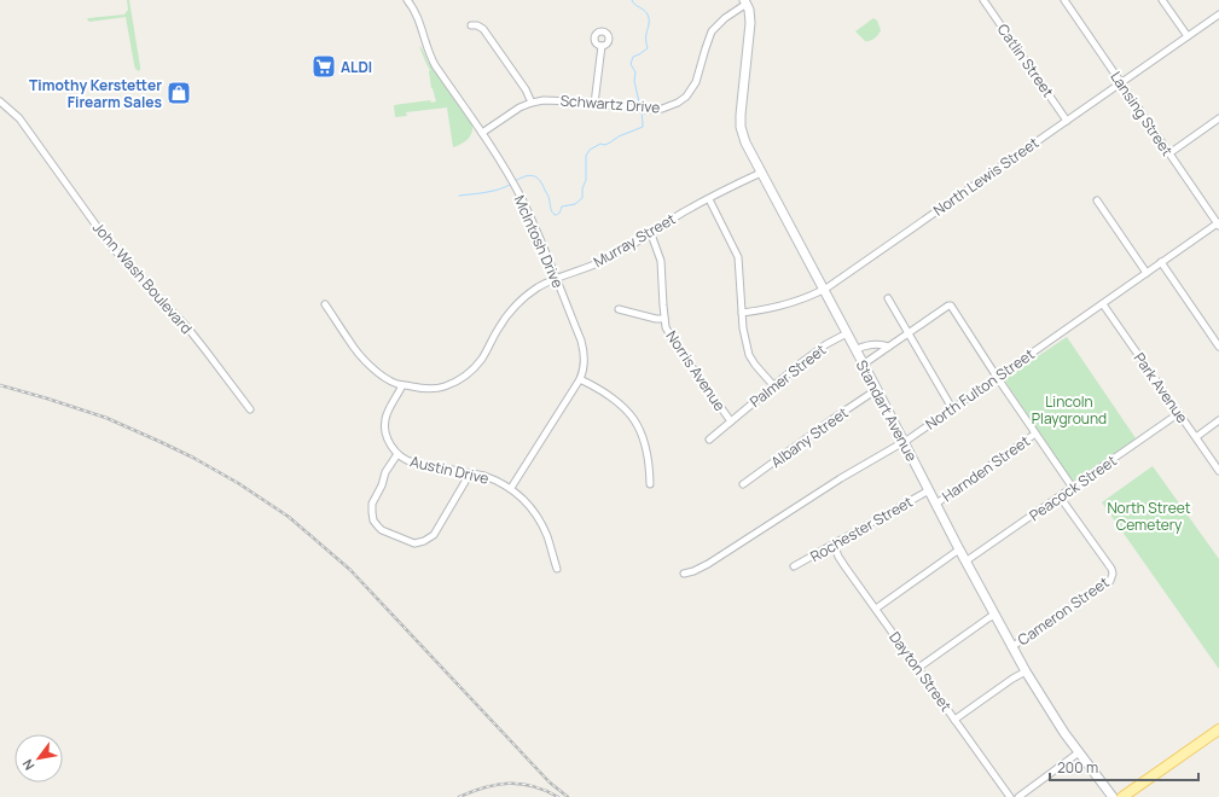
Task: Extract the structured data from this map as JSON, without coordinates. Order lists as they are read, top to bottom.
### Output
{
  "streets": {
    "street": [
      "Catlin Street",
      "Schwartz Drive",
      "Lansing Street",
      "North Lewis Street",
      "Murray Street",
      "McIntosh Drive",
      "John Wash Boulevard",
      "Norris Avenue",
      "Palmer Street",
      "Park Avenue",
      "North Fulton Street",
      "Standart Avenue",
      "Albany Street",
      "Harnden Street",
      "Austin Drive",
      "Peacock Street",
      "Rochester Street",
      "Cameron Street",
      "Dayton Street"
    ]
  },
  "crossings": [
    ["Catlin Street", "North Lewis Street"],
    ["Schwartz Drive", "McIntosh Drive"],
    ["Schwartz Drive", "Standart Avenue"],
    ["Lansing Street", "North Lewis Street"],
    ["Lansing Street", "North Fulton Street"],
    ["North Lewis Street", "Standart Avenue"],
    ["Murray Street", "McIntosh Drive"],
    ["Murray Street", "Norris Avenue"],
    ["Murray Street", "Standart Avenue"],
    ["Murray Street", "Austin Drive"],
    ["McIntosh Drive", "Austin Drive"],
    ["Norris Avenue", "Palmer Street"],
    ["Palmer Street", "Standart Avenue"],
    ["Park Avenue", "North Fulton Street"],
    ["Park Avenue", "Peacock Street"],
    ["North Fulton Street", "Standart Avenue"],
    ["Standart Avenue", "Albany Street"],
    ["Standart Avenue", "Harnden Street"],
    ["Standart Avenue", "Peacock Street"],
    ["Standart Avenue", "Rochester Street"],
    ["Standart Avenue", "Cameron Street"],
    ["Peacock Street", "Cameron Street"],
    ["Rochester Street", "Dayton Street"]
  ],
  "parks": ["Lincoln Playground", "North Street Cemetery"],
  "places": {
    "supermarket": ["ALDI"],
    "shop": ["Timothy Kerstetter Firearm Sales"]
  },
  "scale_bar": "200 m",
  "north": "bottom left"
}
